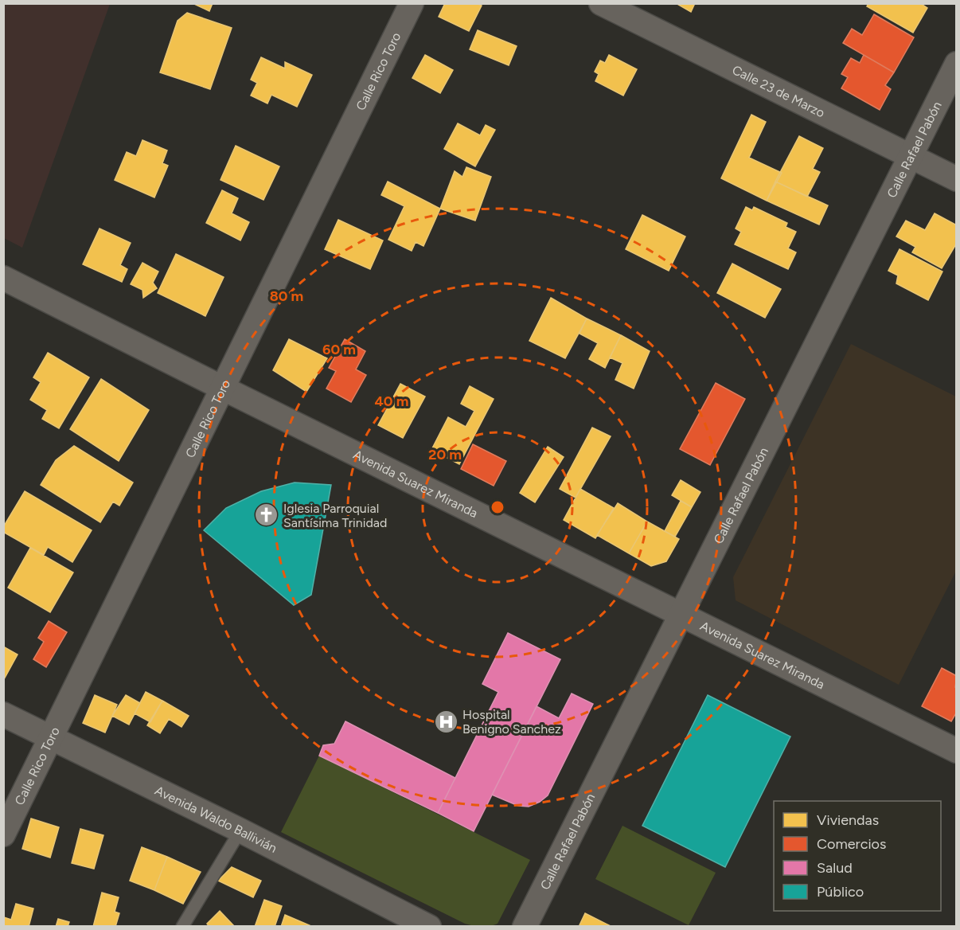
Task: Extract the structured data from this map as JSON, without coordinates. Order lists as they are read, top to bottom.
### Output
{
  "streets": {
    "street": [
      "Calle Rico Toro",
      "Calle 23 de Marzo",
      "Calle Rafael Pabón",
      "Avenida Suarez Miranda",
      "Avenida Waldo Ballivián"
    ]
  },
  "crossings": [
    ["Calle Rico Toro", "Avenida Suarez Miranda"],
    ["Calle Rico Toro", "Avenida Waldo Ballivián"],
    ["Calle 23 de Marzo", "Calle Rafael Pabón"],
    ["Calle Rafael Pabón", "Avenida Suarez Miranda"]
  ],
  "places": {
    "church": ["Iglesia Parroquial Santísima Trinidad"],
    "hospital": ["Hospital Benigno Sanchez"]
  },
  "legend": [
    "Viviendas",
    "Comercios",
    "Salud",
    "Público"
  ],
  "rings": [
    "80 m",
    "60 m",
    "40 m",
    "20 m"
  ]
}
